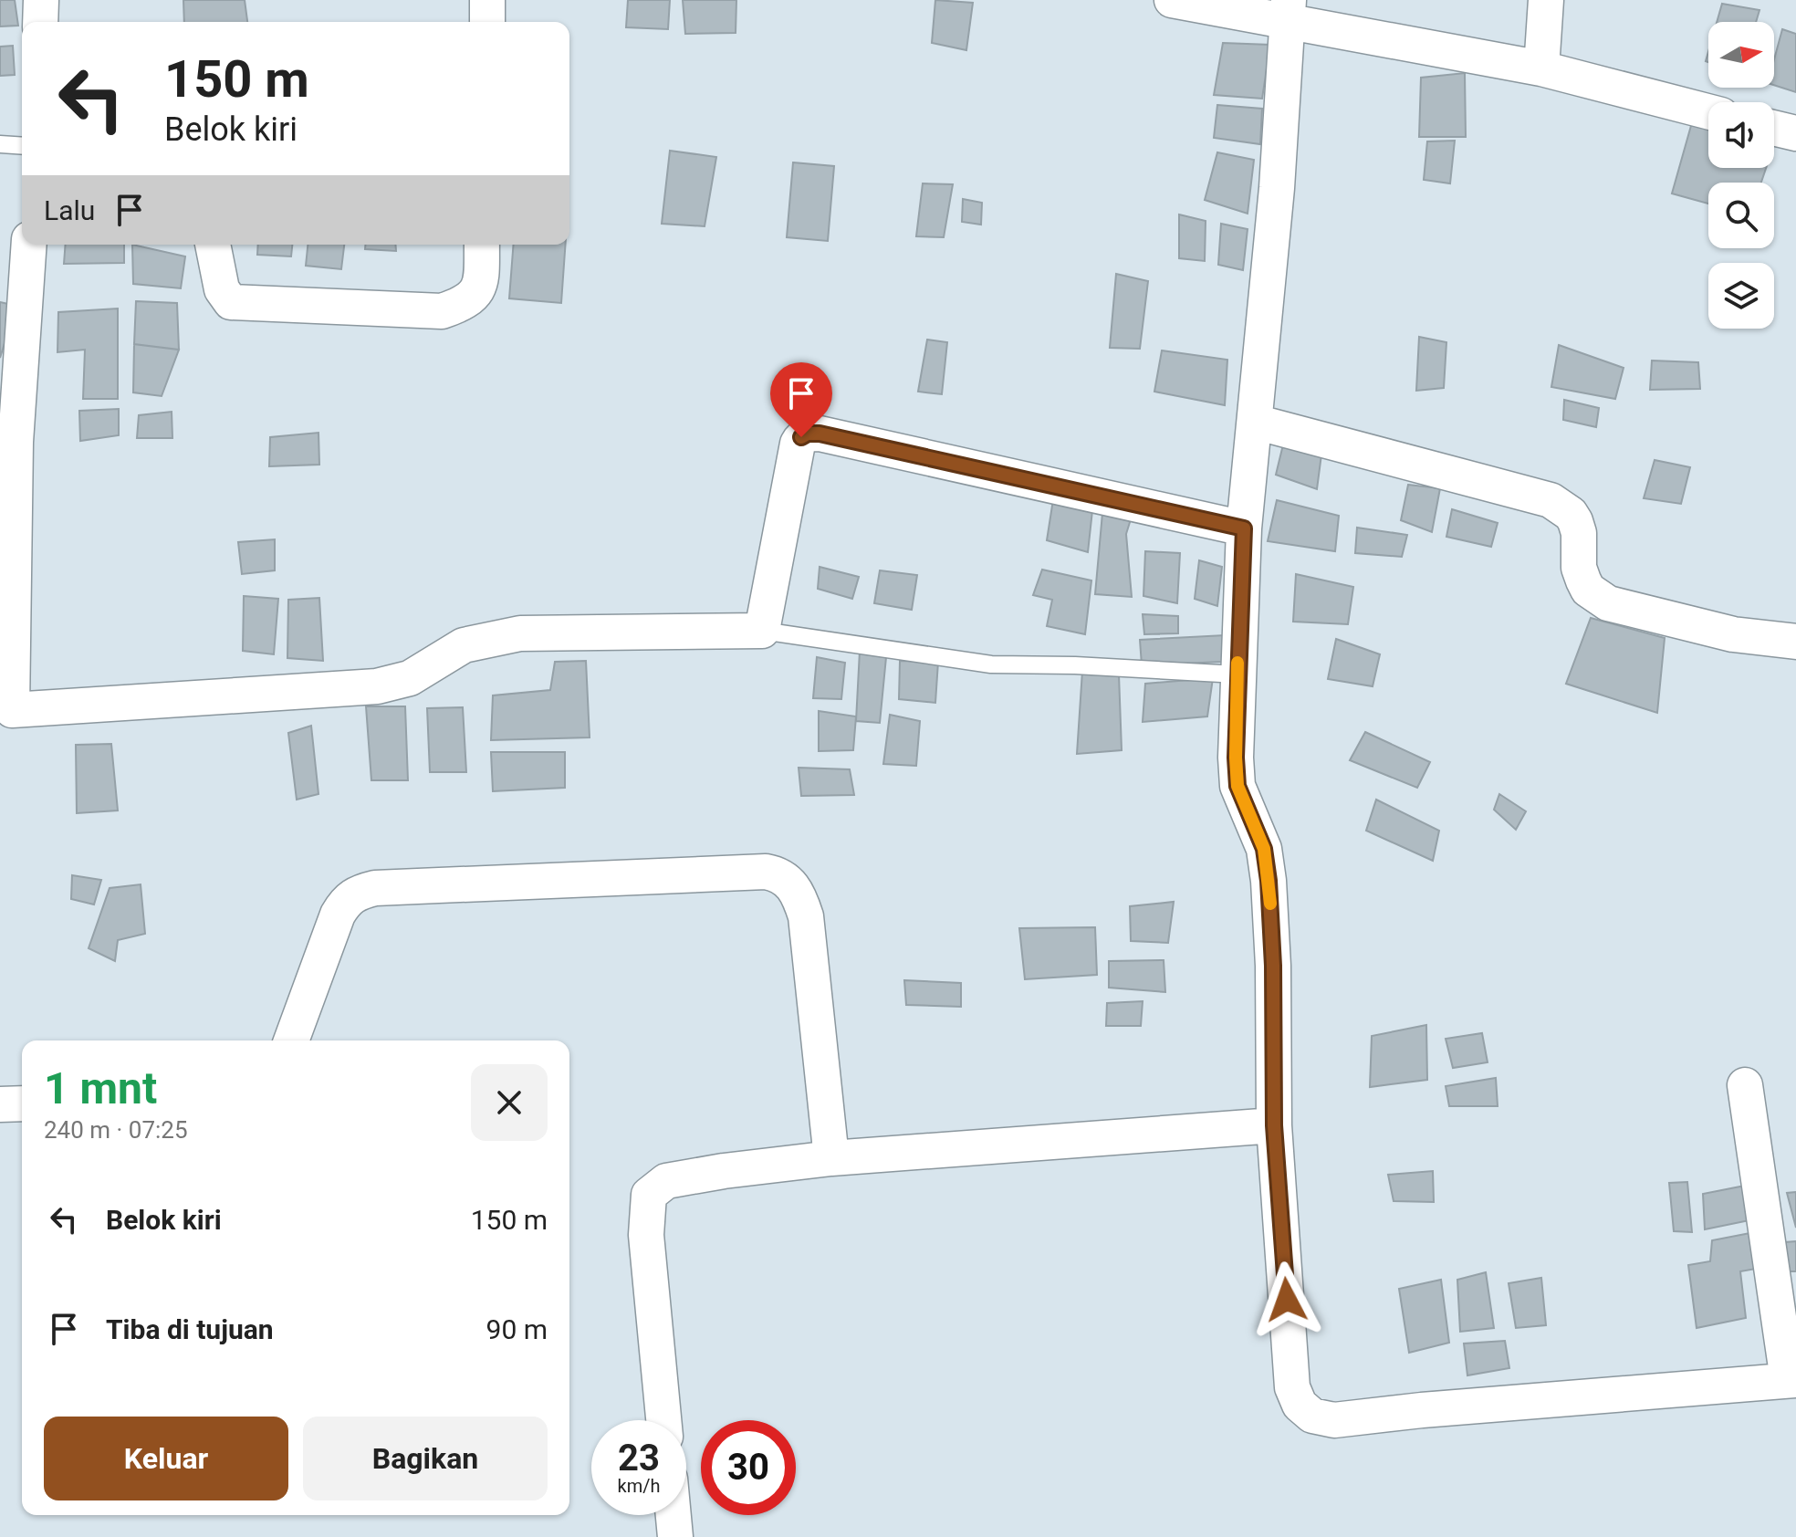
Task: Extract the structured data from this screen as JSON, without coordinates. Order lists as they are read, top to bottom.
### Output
{
  "north": "right",
  "page": {
    "turn": ["150 m", "Belok kiri"],
    "then": "Lalu",
    "heading": ["1 mnt", "240 m · 07:25"],
    "list": [
      {
        "name": "Belok kiri",
        "value": "150 m"
      },
      {
        "name": "Tiba di tujuan",
        "value": "90 m"
      }
    ],
    "buttons": ["Keluar", "Bagikan"],
    "speed": "23 km/h",
    "limit": "30"
  }
}
